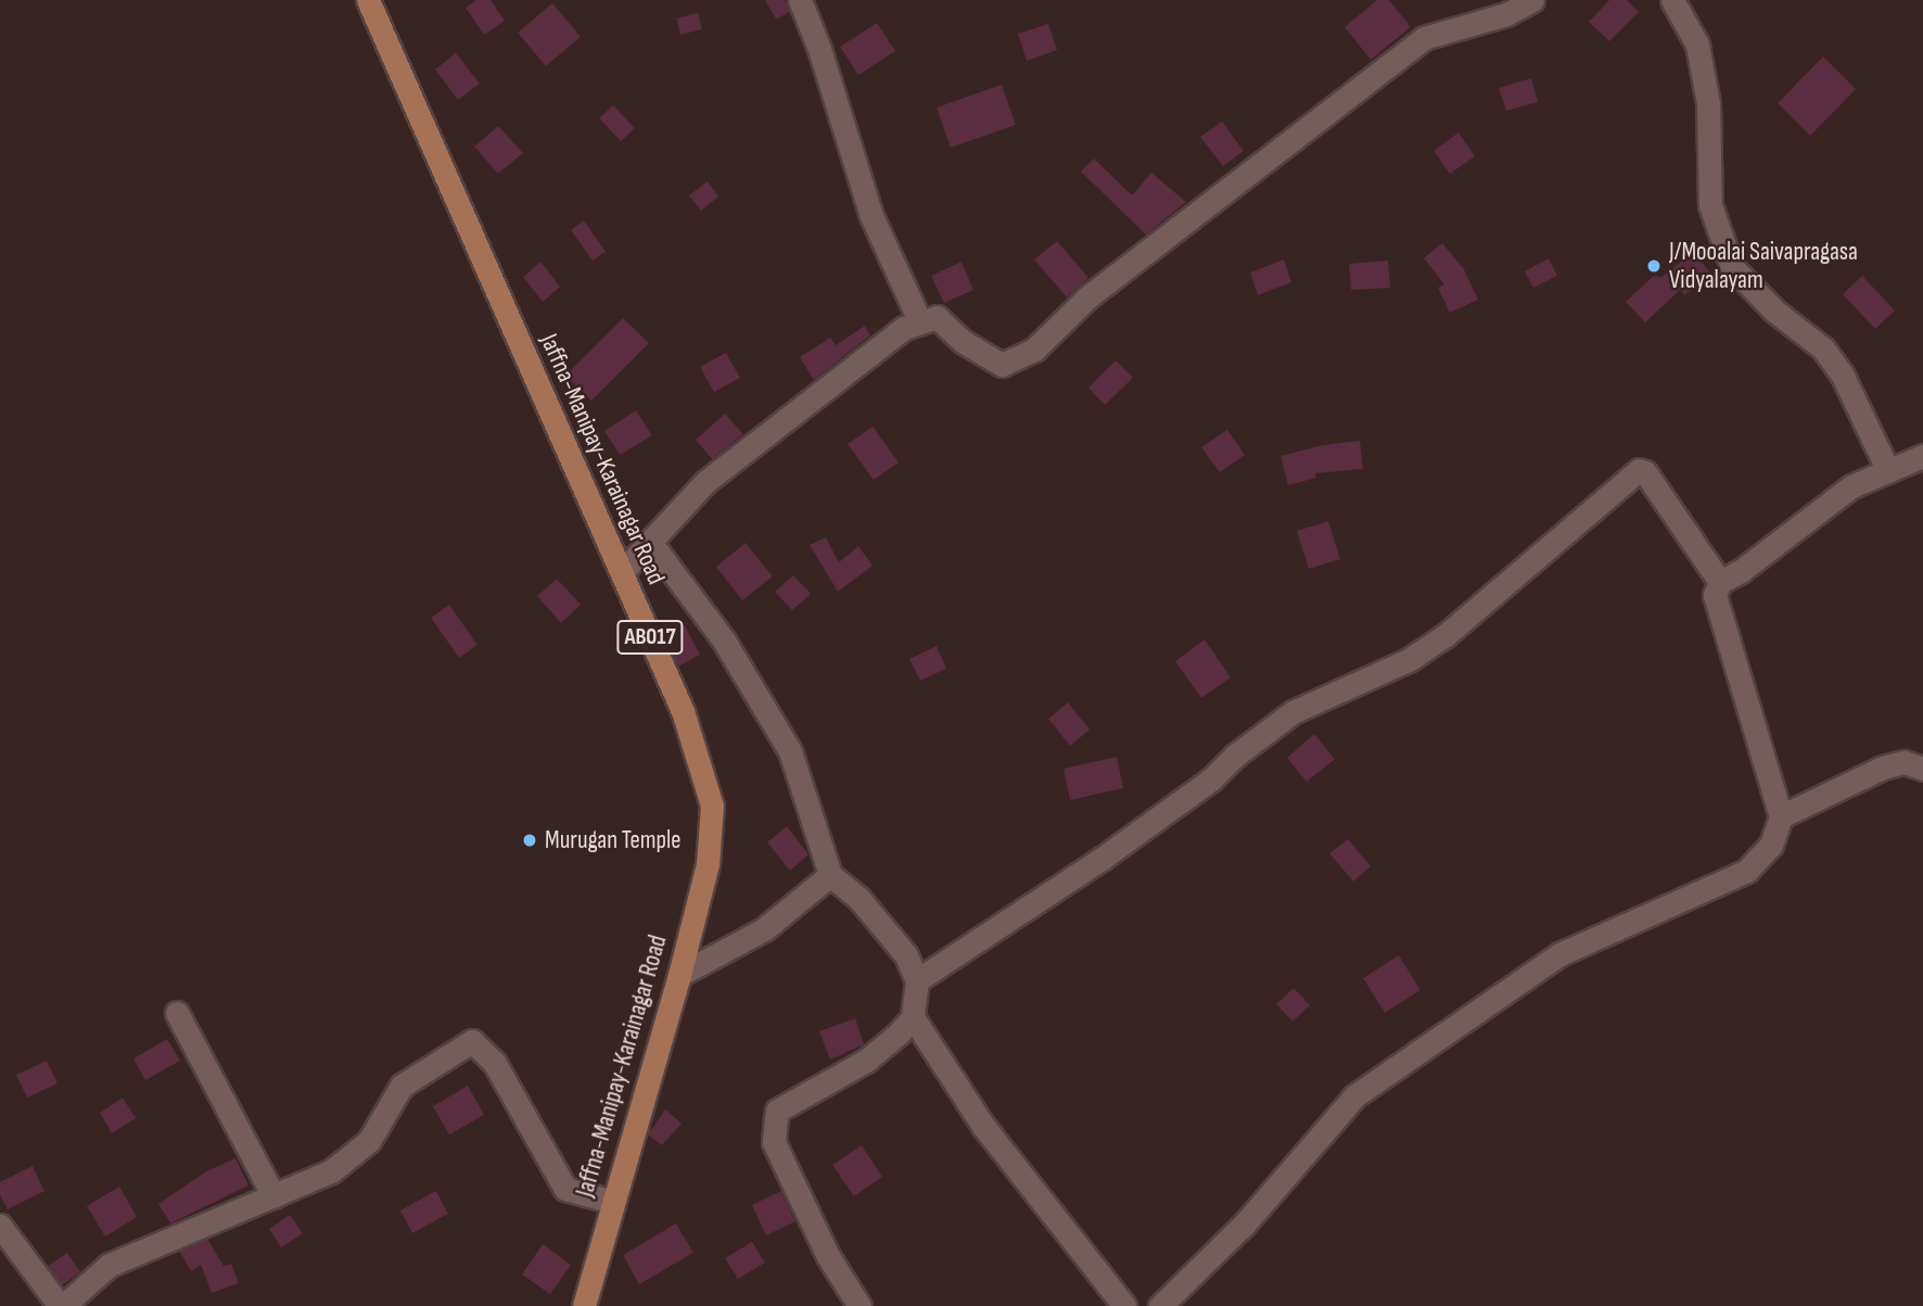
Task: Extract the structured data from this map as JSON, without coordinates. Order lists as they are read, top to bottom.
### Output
{
  "streets": {
    "main road": ["Jaffna-Manipay-Karainagar Road", "AB017"]
  },
  "places": ["J/Mooalai Saivapragasa Vidyalayam", "Murugan Temple"]
}
